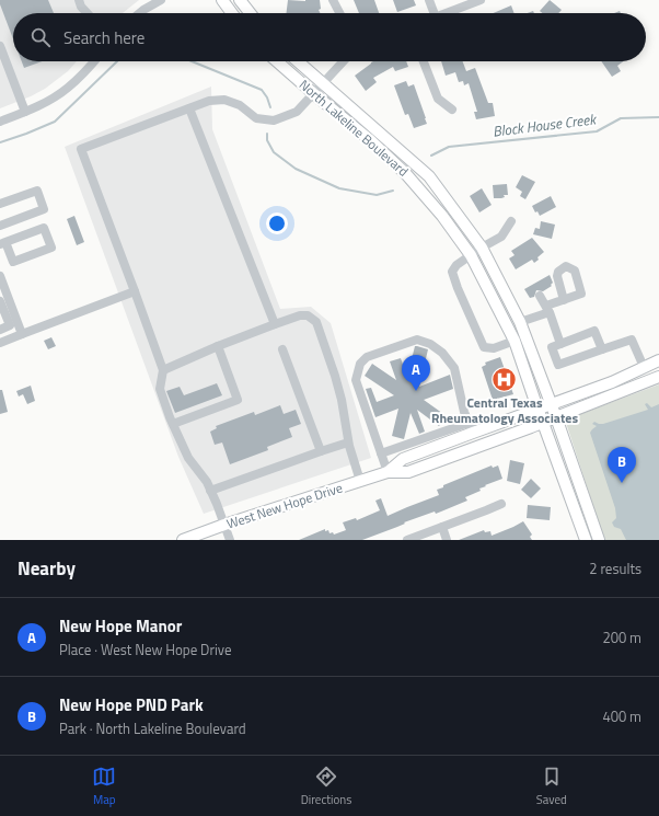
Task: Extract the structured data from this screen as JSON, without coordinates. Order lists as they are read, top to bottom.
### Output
{
  "streets": {
    "main road": ["North Lakeline Boulevard", "West New Hope Drive"]
  },
  "crossings": [
    ["North Lakeline Boulevard", "West New Hope Drive"]
  ],
  "water": ["Block House Creek"],
  "places": {
    "hospital": ["Central Texas Rheumatology Associates"]
  },
  "page": {
    "search": "Search here",
    "pins": ["A", "B"],
    "heading": ["Nearby", "2 results"],
    "list": [
      {
        "mark": "A",
        "name": "New Hope Manor",
        "note": "Place · West New Hope Drive",
        "value": "200 m"
      },
      {
        "mark": "B",
        "name": "New Hope PND Park",
        "note": "Park · North Lakeline Boulevard",
        "value": "400 m"
      }
    ],
    "nav": ["Map", "Directions", "Saved"]
  }
}
